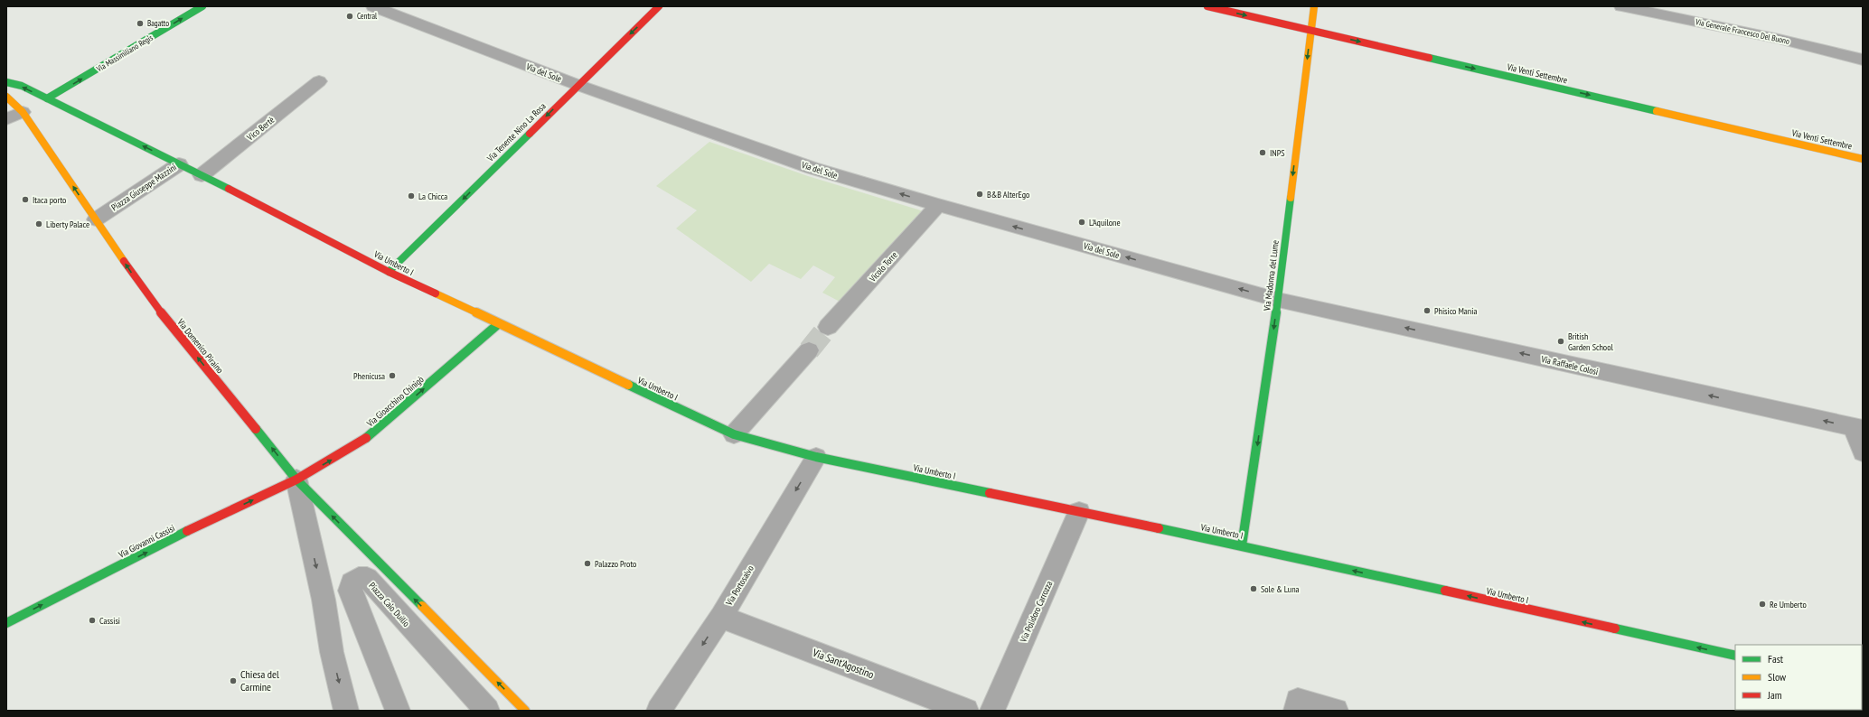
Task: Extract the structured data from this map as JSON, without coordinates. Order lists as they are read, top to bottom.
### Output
{
  "streets": {
    "street": [
      "Via Generale Francesco Del Buono",
      "Via Massimiliano Regis",
      "Via del Sole",
      "Via Venti Settembre",
      "Vico Bertè",
      "Via Tenente Nino La Rosa",
      "Piazza Giuseppe Mazzini",
      "Via Umberto I",
      "Vicolo Torre",
      "Via Madonna del Lume",
      "Via Domenico Piraino",
      "Via Raffaele Colosi",
      "Via Gioacchino Chinigò",
      "Via Giovanni Cassisi",
      "Via Portosalvo",
      "Piazza Caio Duilio",
      "Via Polidoro Carrozza",
      "Via Sant'Agostino"
    ]
  },
  "crossings": [
    ["Via Massimiliano Regis", "Piazza Giuseppe Mazzini"],
    ["Via del Sole", "Via Tenente Nino La Rosa"],
    ["Via del Sole", "Vicolo Torre"],
    ["Via del Sole", "Via Madonna del Lume"],
    ["Via del Sole", "Via Raffaele Colosi"],
    ["Via Venti Settembre", "Via Madonna del Lume"],
    ["Vico Bertè", "Via Umberto I"],
    ["Via Tenente Nino La Rosa", "Via Umberto I"],
    ["Piazza Giuseppe Mazzini", "Via Umberto I"],
    ["Piazza Giuseppe Mazzini", "Via Domenico Piraino"],
    ["Via Umberto I", "Via Madonna del Lume"],
    ["Via Umberto I", "Via Gioacchino Chinigò"],
    ["Via Umberto I", "Via Portosalvo"],
    ["Via Umberto I", "Via Polidoro Carrozza"],
    ["Via Madonna del Lume", "Via Raffaele Colosi"],
    ["Via Domenico Piraino", "Via Gioacchino Chinigò"],
    ["Via Domenico Piraino", "Via Giovanni Cassisi"],
    ["Via Gioacchino Chinigò", "Via Giovanni Cassisi"],
    ["Via Portosalvo", "Via Sant'Agostino"]
  ],
  "one_way": [
    "Via Massimiliano Regis",
    "Via del Sole",
    "Via Venti Settembre",
    "Via Tenente Nino La Rosa",
    "Piazza Giuseppe Mazzini",
    "Via Madonna del Lume",
    "Via Domenico Piraino",
    "Via Raffaele Colosi",
    "Via Gioacchino Chinigò",
    "Via Giovanni Cassisi",
    "Via Portosalvo"
  ],
  "places": [
    "Central",
    "Bagatto",
    "INPS",
    "B&B AlterEgo",
    "La Chicca",
    "Itaca porto",
    "L'Aquilone",
    "Liberty Palace",
    "Phisico Mania",
    "British Garden School",
    "Phenicusa",
    "Palazzo Proto",
    "Sole & Luna",
    "Re Umberto",
    "Cassisi",
    "Chiesa del Carmine"
  ],
  "legend": ["Fast", "Slow", "Jam"]
}
